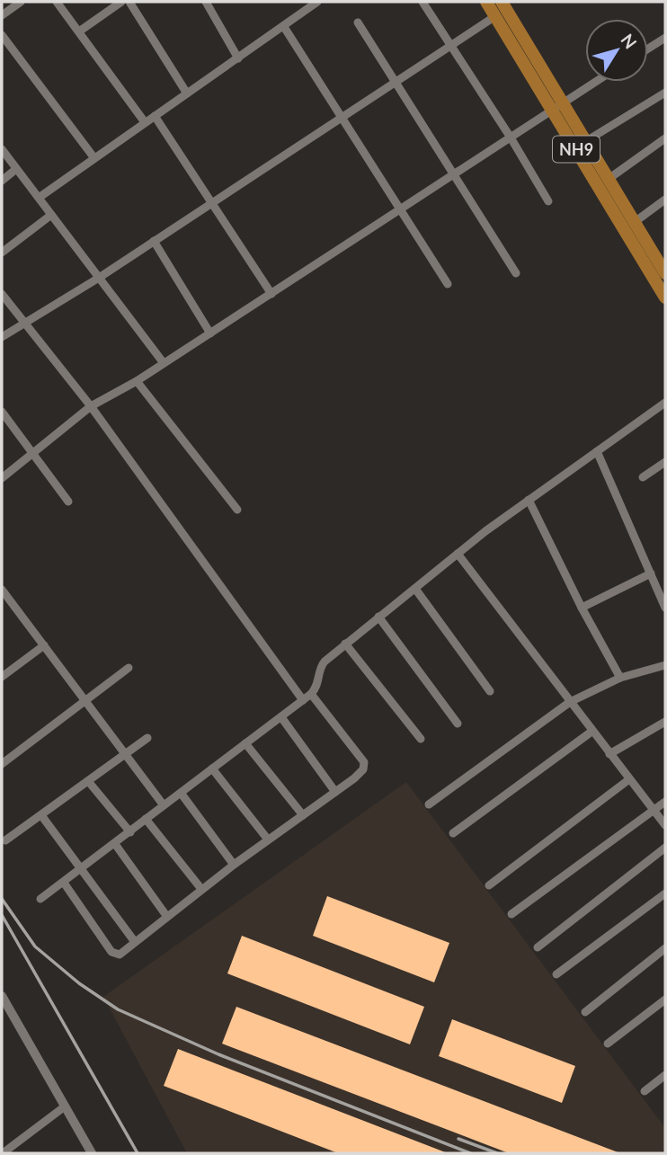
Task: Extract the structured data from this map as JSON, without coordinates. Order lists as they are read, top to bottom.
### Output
{
  "streets": {
    "main road": ["NH9"]
  },
  "north": "top right"
}
